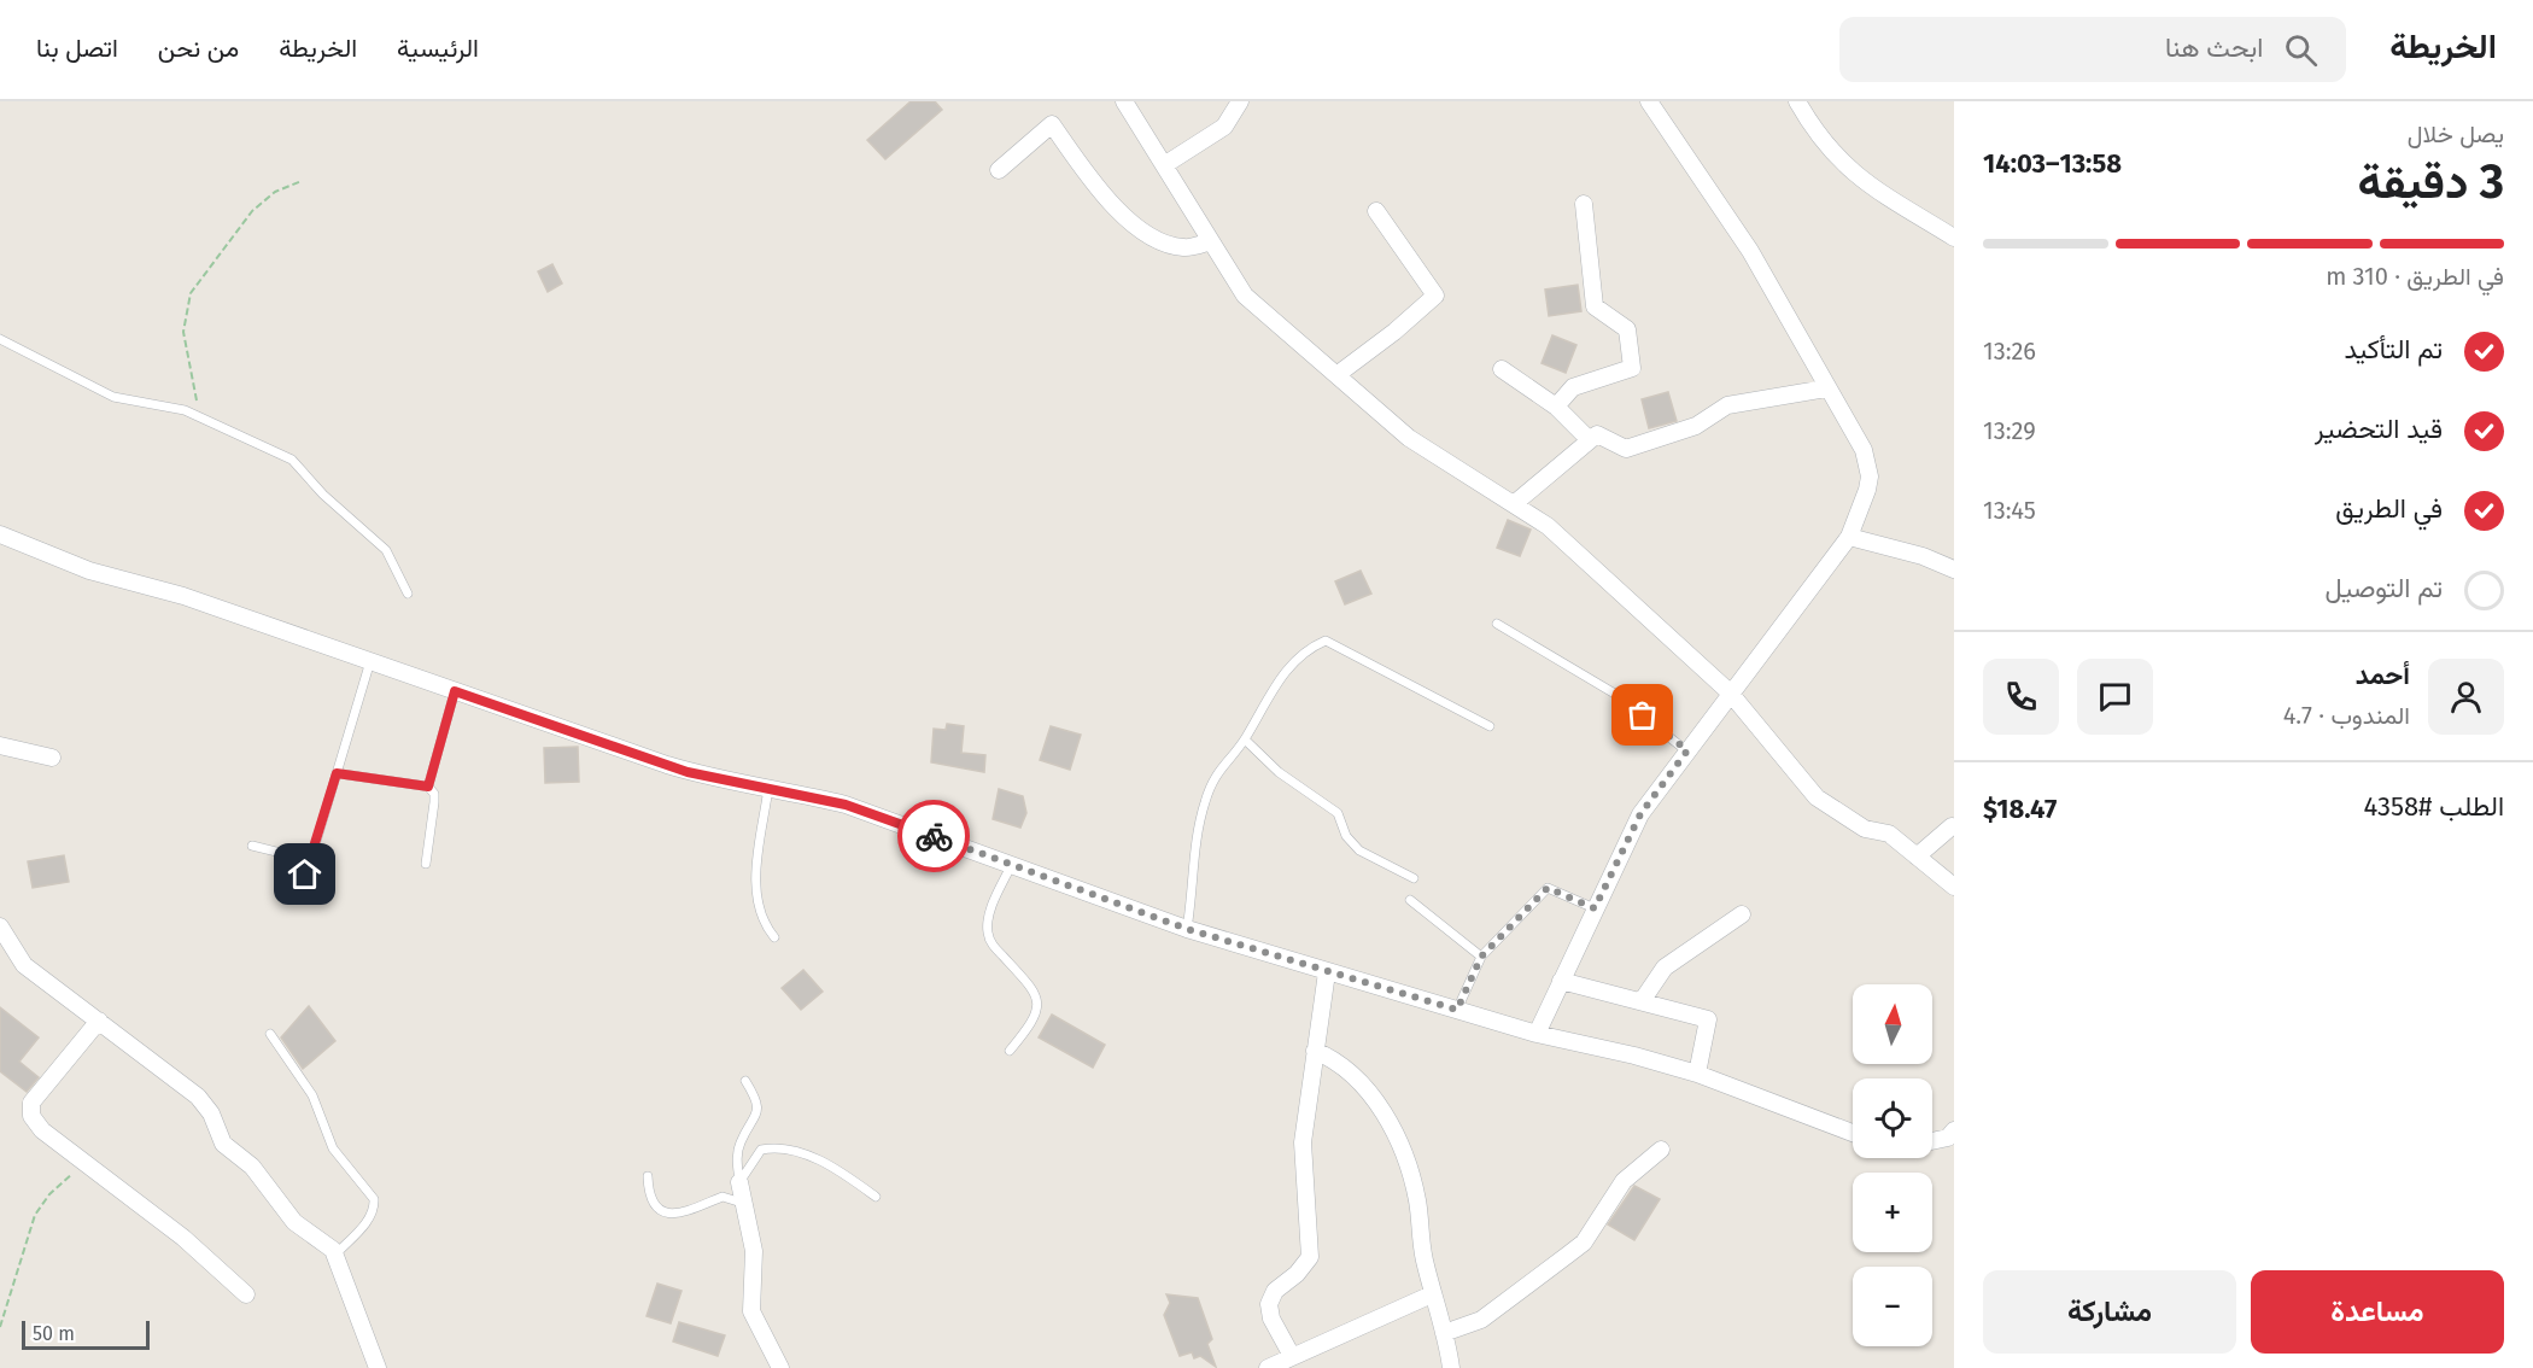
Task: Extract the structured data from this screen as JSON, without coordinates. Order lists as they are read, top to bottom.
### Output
{
  "scale_bar": "50 m",
  "north": "top",
  "page": {
    "header": "الخريطة",
    "search": "ابحث هنا",
    "nav": [
      "الرئيسية",
      "الخريطة",
      "من نحن",
      "اتصل بنا"
    ],
    "heading": ["3 دقيقة", "يصل خلال", "13:58–14:03"],
    "panel": [
      "أحمد",
      "المندوب · 4.7",
      "الطلب #4358",
      "$18.47"
    ],
    "bar": "في الطريق · 310 m",
    "list": [
      ["تم التأكيد", "13:26"],
      ["قيد التحضير", "13:29"],
      ["في الطريق", "13:45"],
      "تم التوصيل"
    ],
    "map_buttons": ["+", "−"],
    "buttons": ["مساعدة", "مشاركة"],
    "scale": "50 m"
  }
}
